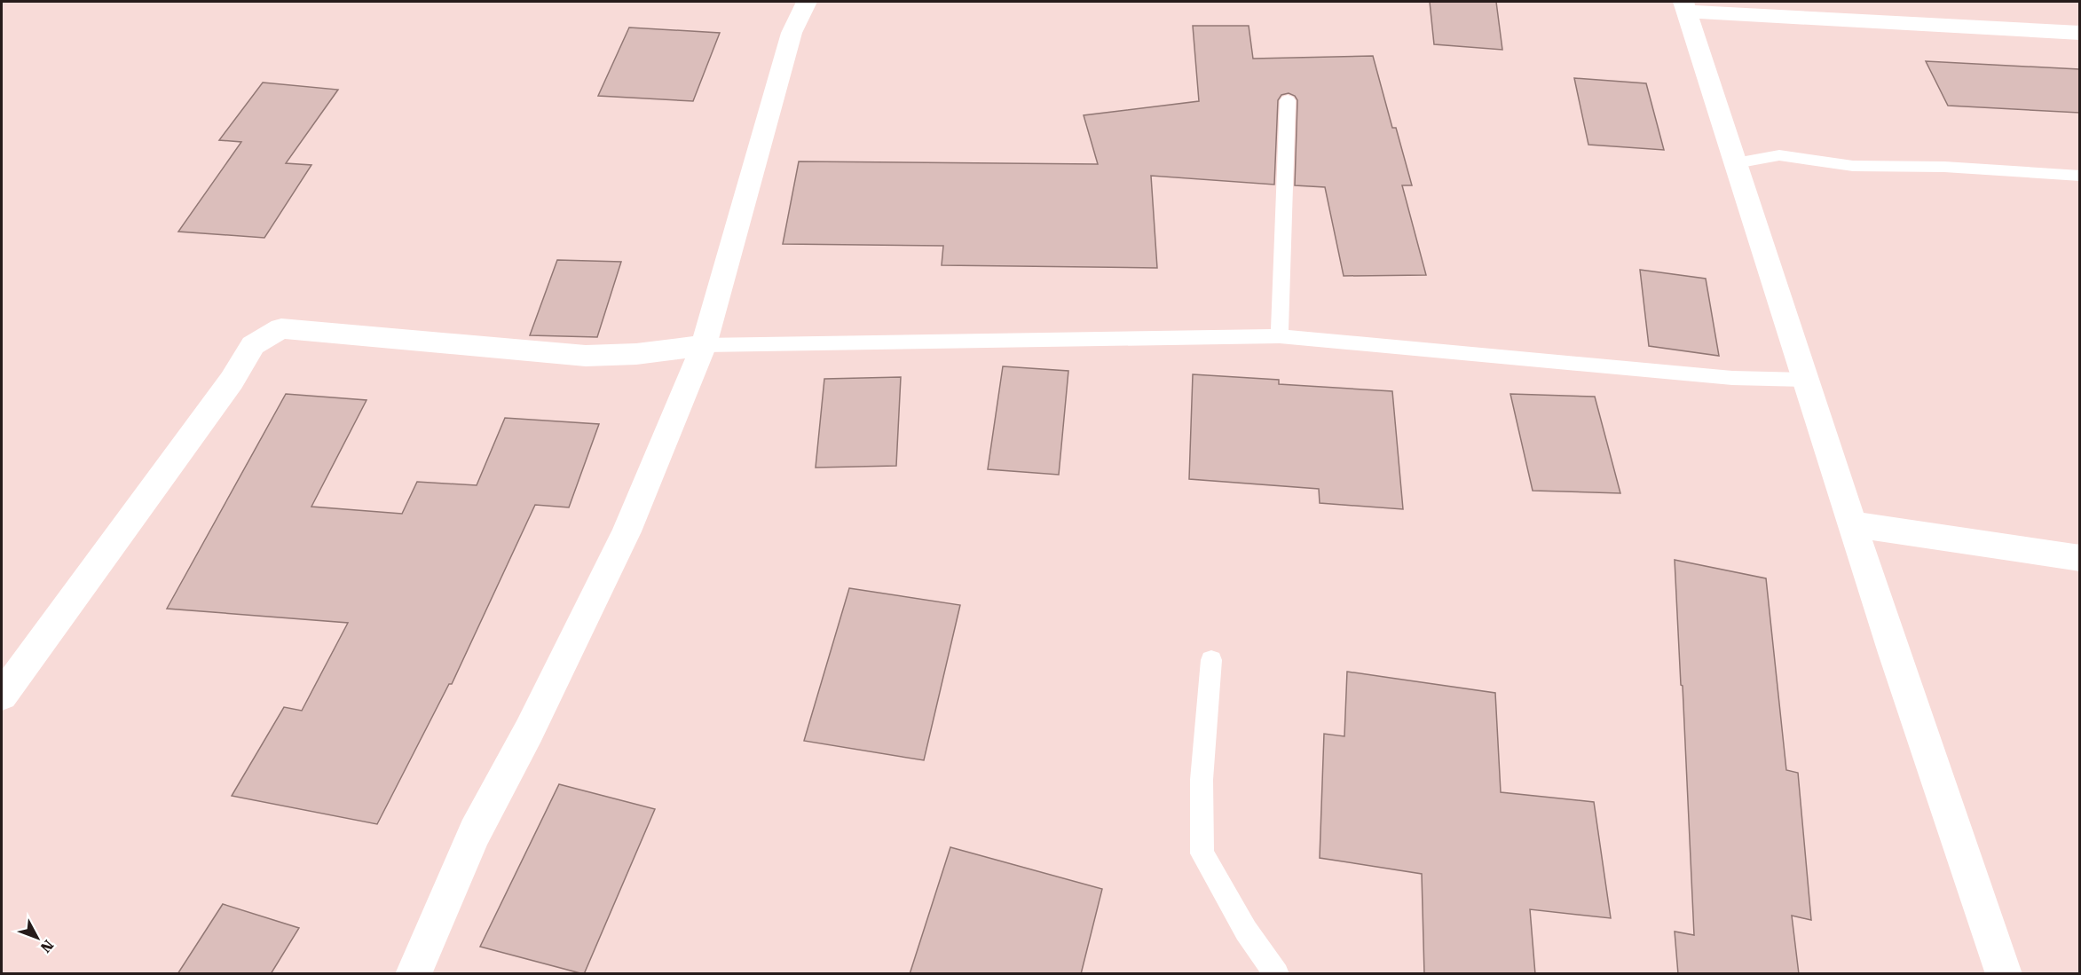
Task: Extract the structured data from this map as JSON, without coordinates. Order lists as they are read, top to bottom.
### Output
{
  "north": "bottom right"
}
